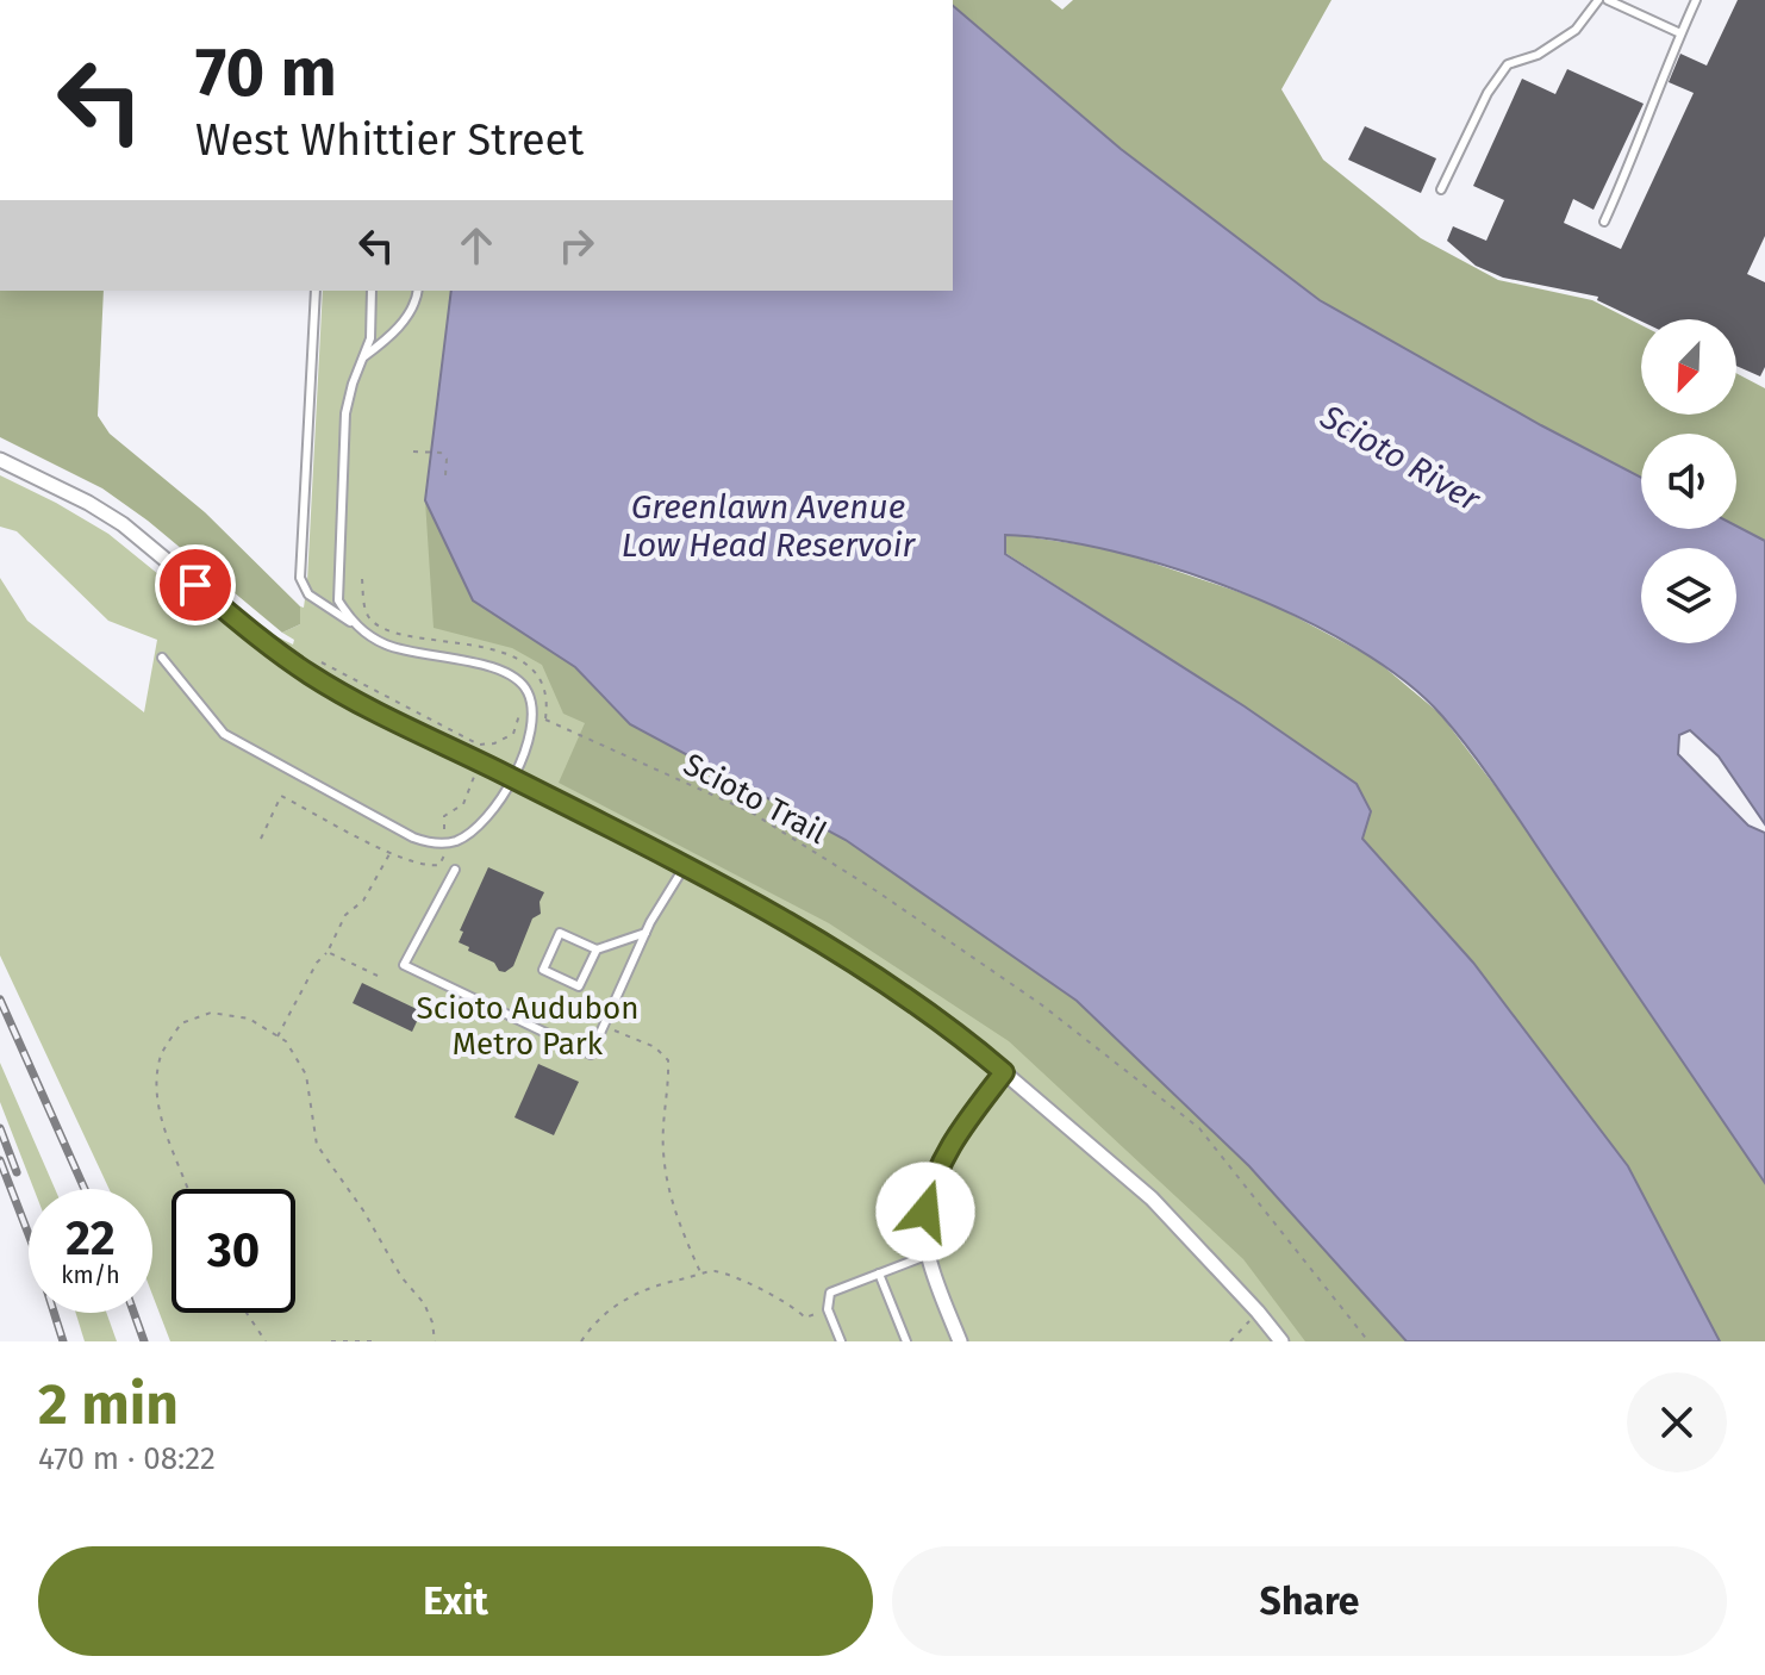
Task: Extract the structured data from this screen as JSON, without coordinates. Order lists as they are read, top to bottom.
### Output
{
  "streets": {
    "path": ["Scioto Trail"]
  },
  "water": ["Scioto River", "Greenlawn Avenue Low Head Reservoir"],
  "parks": ["Scioto Audubon Metro Park"],
  "north": "bottom left",
  "page": {
    "turn": ["70 m", "West Whittier Street"],
    "speed": "22 km/h",
    "limit": "30",
    "heading": ["2 min", "470 m · 08:22"],
    "buttons": ["Exit", "Share"]
  }
}
